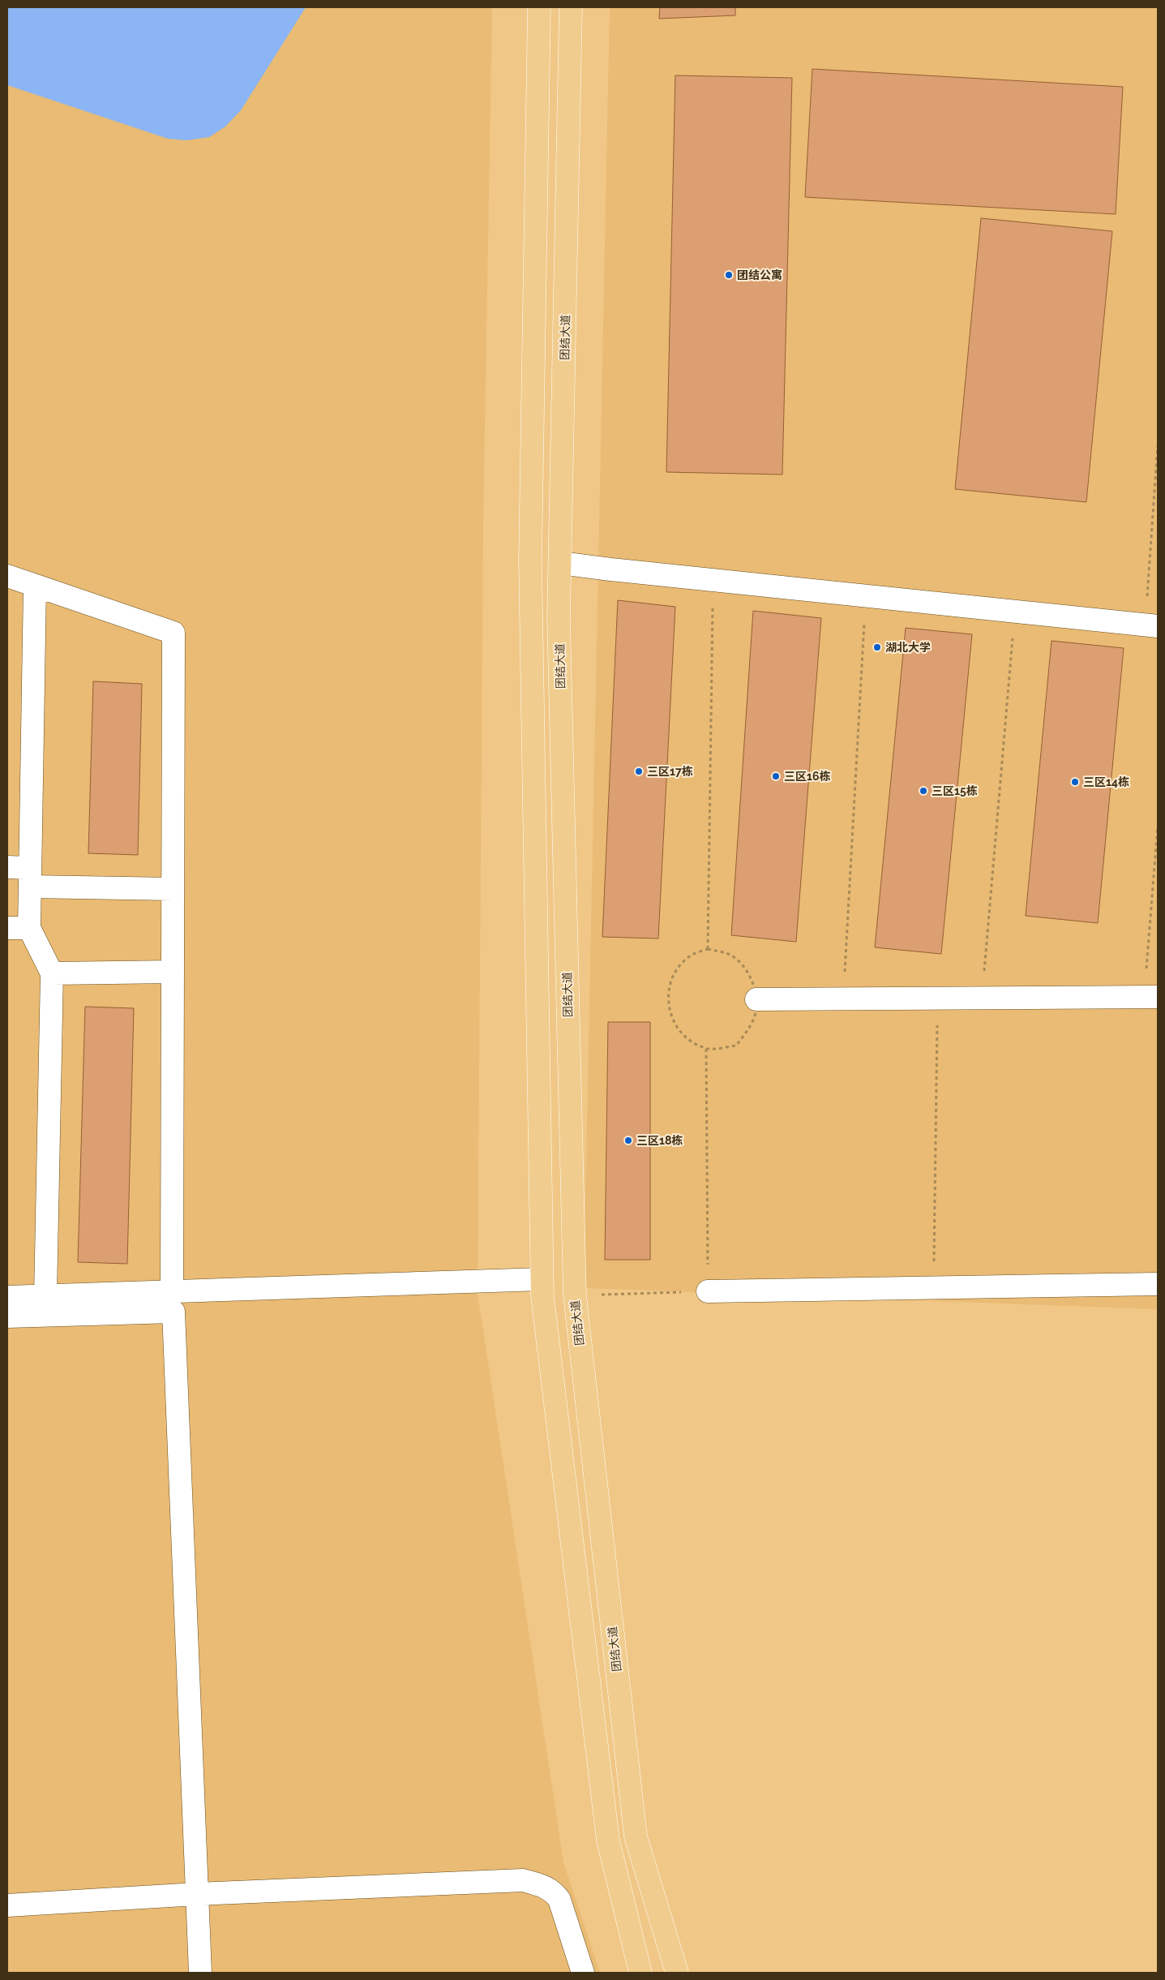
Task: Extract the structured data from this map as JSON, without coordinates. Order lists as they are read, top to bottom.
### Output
{
  "streets": {
    "main road": ["团结大道"]
  },
  "places": [
    "团结公寓",
    "湖北大学",
    "三区17栋",
    "三区16栋",
    "三区14栋",
    "三区15栋",
    "三区18栋"
  ]
}
